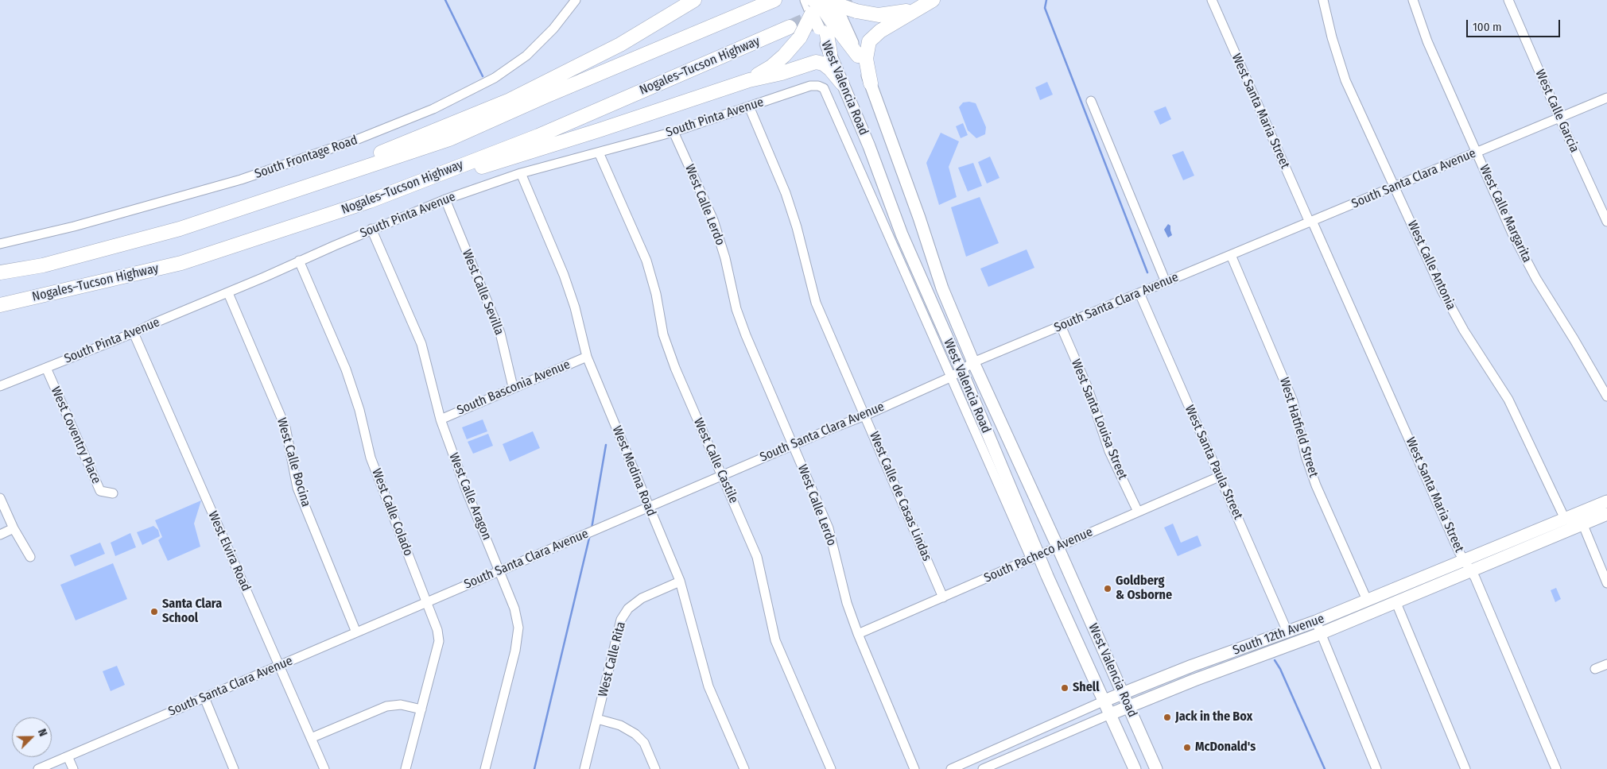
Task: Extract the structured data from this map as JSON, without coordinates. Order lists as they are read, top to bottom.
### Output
{
  "streets": {
    "highway": ["Nogales–Tucson Highway"],
    "main road": ["West Valencia Road", "South 12th Avenue"],
    "street": [
      "West Santa Maria Street",
      "West Calle Garcia",
      "South Pinta Avenue",
      "South Frontage Road",
      "South Santa Clara Avenue",
      "West Calle Lerdo",
      "West Calle Margarita",
      "West Calle Antonia",
      "West Calle Sevilla",
      "South Basconia Avenue",
      "West Santa Louisa Street",
      "West Hatfield Street",
      "West Coventry Place",
      "West Calle Castile",
      "West Calle Bocina",
      "West Santa Paula Street",
      "West Medina Road",
      "West Calle Aragon",
      "West Calle de Casas Lindas",
      "West Calle Colado",
      "West Elvira Road",
      "South Pacheco Avenue",
      "West Calle Rita"
    ]
  },
  "crossings": [
    ["West Valencia Road", "South Pinta Avenue"],
    ["West Valencia Road", "South Santa Clara Avenue"],
    ["West Valencia Road", "South Pacheco Avenue"],
    ["West Valencia Road", "South 12th Avenue"],
    ["West Santa Maria Street", "South Santa Clara Avenue"],
    ["West Santa Maria Street", "South 12th Avenue"],
    ["West Calle Garcia", "South Santa Clara Avenue"],
    ["South Pinta Avenue", "West Calle Lerdo"],
    ["South Pinta Avenue", "West Calle Sevilla"],
    ["South Pinta Avenue", "West Coventry Place"],
    ["South Pinta Avenue", "West Calle Castile"],
    ["South Pinta Avenue", "West Calle Bocina"],
    ["South Pinta Avenue", "West Medina Road"],
    ["South Pinta Avenue", "West Calle Aragon"],
    ["South Pinta Avenue", "West Calle de Casas Lindas"],
    ["South Pinta Avenue", "West Calle Colado"],
    ["South Pinta Avenue", "West Elvira Road"],
    ["South Santa Clara Avenue", "West Calle Lerdo"],
    ["South Santa Clara Avenue", "West Calle Margarita"],
    ["South Santa Clara Avenue", "West Calle Antonia"],
    ["South Santa Clara Avenue", "West Santa Louisa Street"],
    ["South Santa Clara Avenue", "West Hatfield Street"],
    ["South Santa Clara Avenue", "West Calle Castile"],
    ["South Santa Clara Avenue", "West Calle Bocina"],
    ["South Santa Clara Avenue", "West Santa Paula Street"],
    ["South Santa Clara Avenue", "West Medina Road"],
    ["South Santa Clara Avenue", "West Calle Aragon"],
    ["South Santa Clara Avenue", "West Calle de Casas Lindas"],
    ["South Santa Clara Avenue", "West Calle Colado"],
    ["South Santa Clara Avenue", "West Elvira Road"],
    ["West Calle Lerdo", "South Pacheco Avenue"],
    ["West Calle Antonia", "South 12th Avenue"],
    ["West Calle Sevilla", "South Basconia Avenue"],
    ["South Basconia Avenue", "West Medina Road"],
    ["South Basconia Avenue", "West Calle Aragon"],
    ["West Santa Louisa Street", "South Pacheco Avenue"],
    ["West Hatfield Street", "South 12th Avenue"],
    ["West Santa Paula Street", "South Pacheco Avenue"],
    ["West Santa Paula Street", "South 12th Avenue"],
    ["West Medina Road", "West Calle Rita"],
    ["West Calle de Casas Lindas", "South Pacheco Avenue"]
  ],
  "places": [
    "Goldberg & Osborne",
    "Santa Clara School",
    "Shell",
    "Jack in the Box",
    "McDonald's"
  ],
  "scale_bar": "100 m",
  "north": "top right"
}
